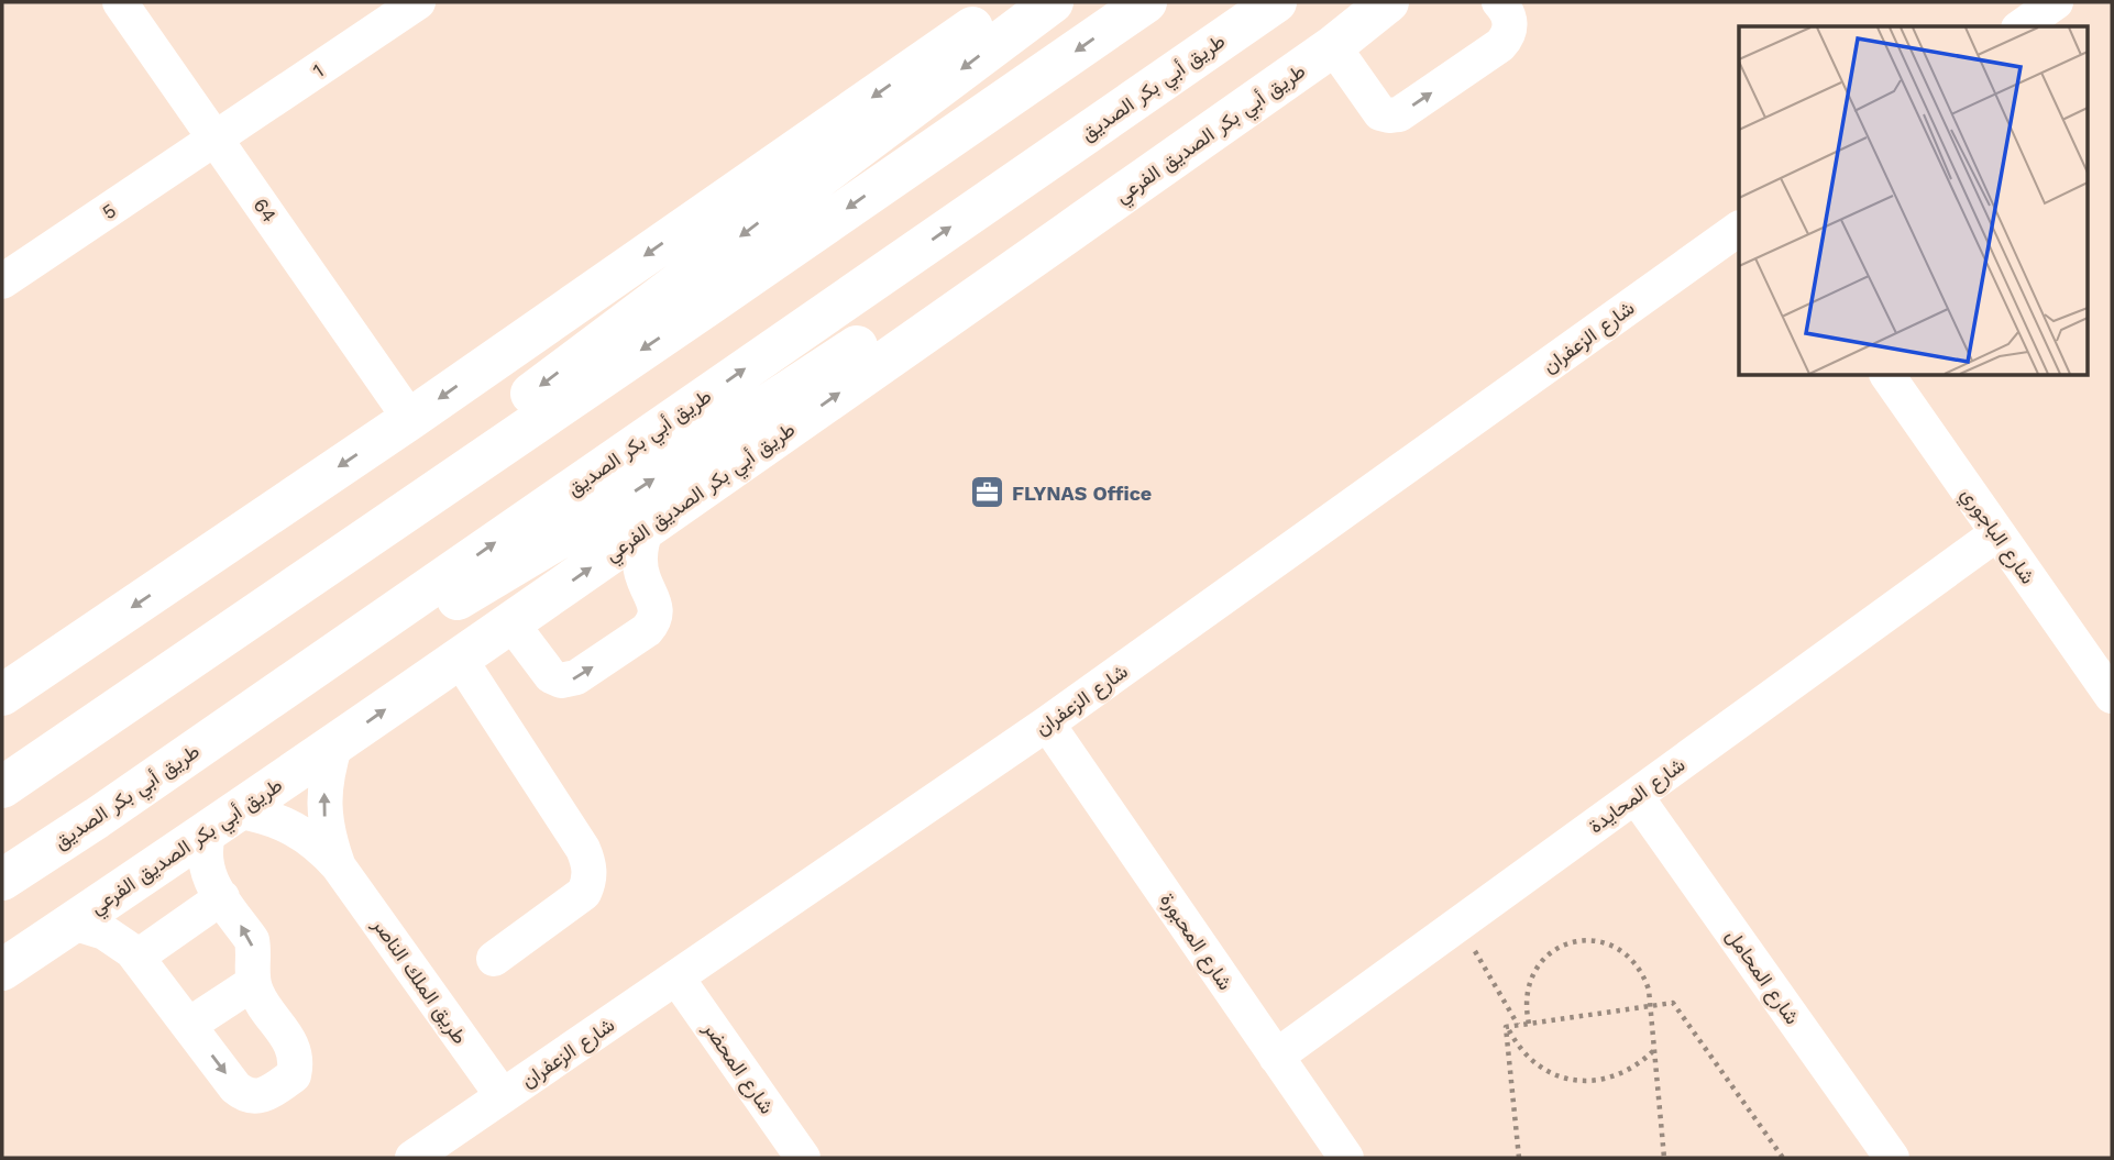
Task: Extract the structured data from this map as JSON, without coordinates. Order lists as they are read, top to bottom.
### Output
{
  "streets": {
    "main road": ["طريق أبي بكر الصديق", "طريق أبي بكر الصديق الفرعي"],
    "street": [
      "1",
      "64",
      "5",
      "شارع الزعفران",
      "شارع الباجوري",
      "شارع المحايدة",
      "شارع المحبورة",
      "شارع المحامل",
      "طريق الملك الناصر",
      "شارع المحضر"
    ]
  },
  "crossings": [
    ["1", "64"],
    ["1", "5"],
    ["طريق أبي بكر الصديق الفرعي", "طريق الملك الناصر"],
    ["64", "5"],
    ["شارع الزعفران", "شارع المحبورة"],
    ["شارع الزعفران", "طريق الملك الناصر"],
    ["شارع الزعفران", "شارع المحضر"],
    ["شارع الباجوري", "شارع المحايدة"],
    ["شارع المحايدة", "شارع المحبورة"],
    ["شارع المحايدة", "شارع المحامل"]
  ],
  "places": {
    "office": ["FLYNAS Office"]
  }
}
